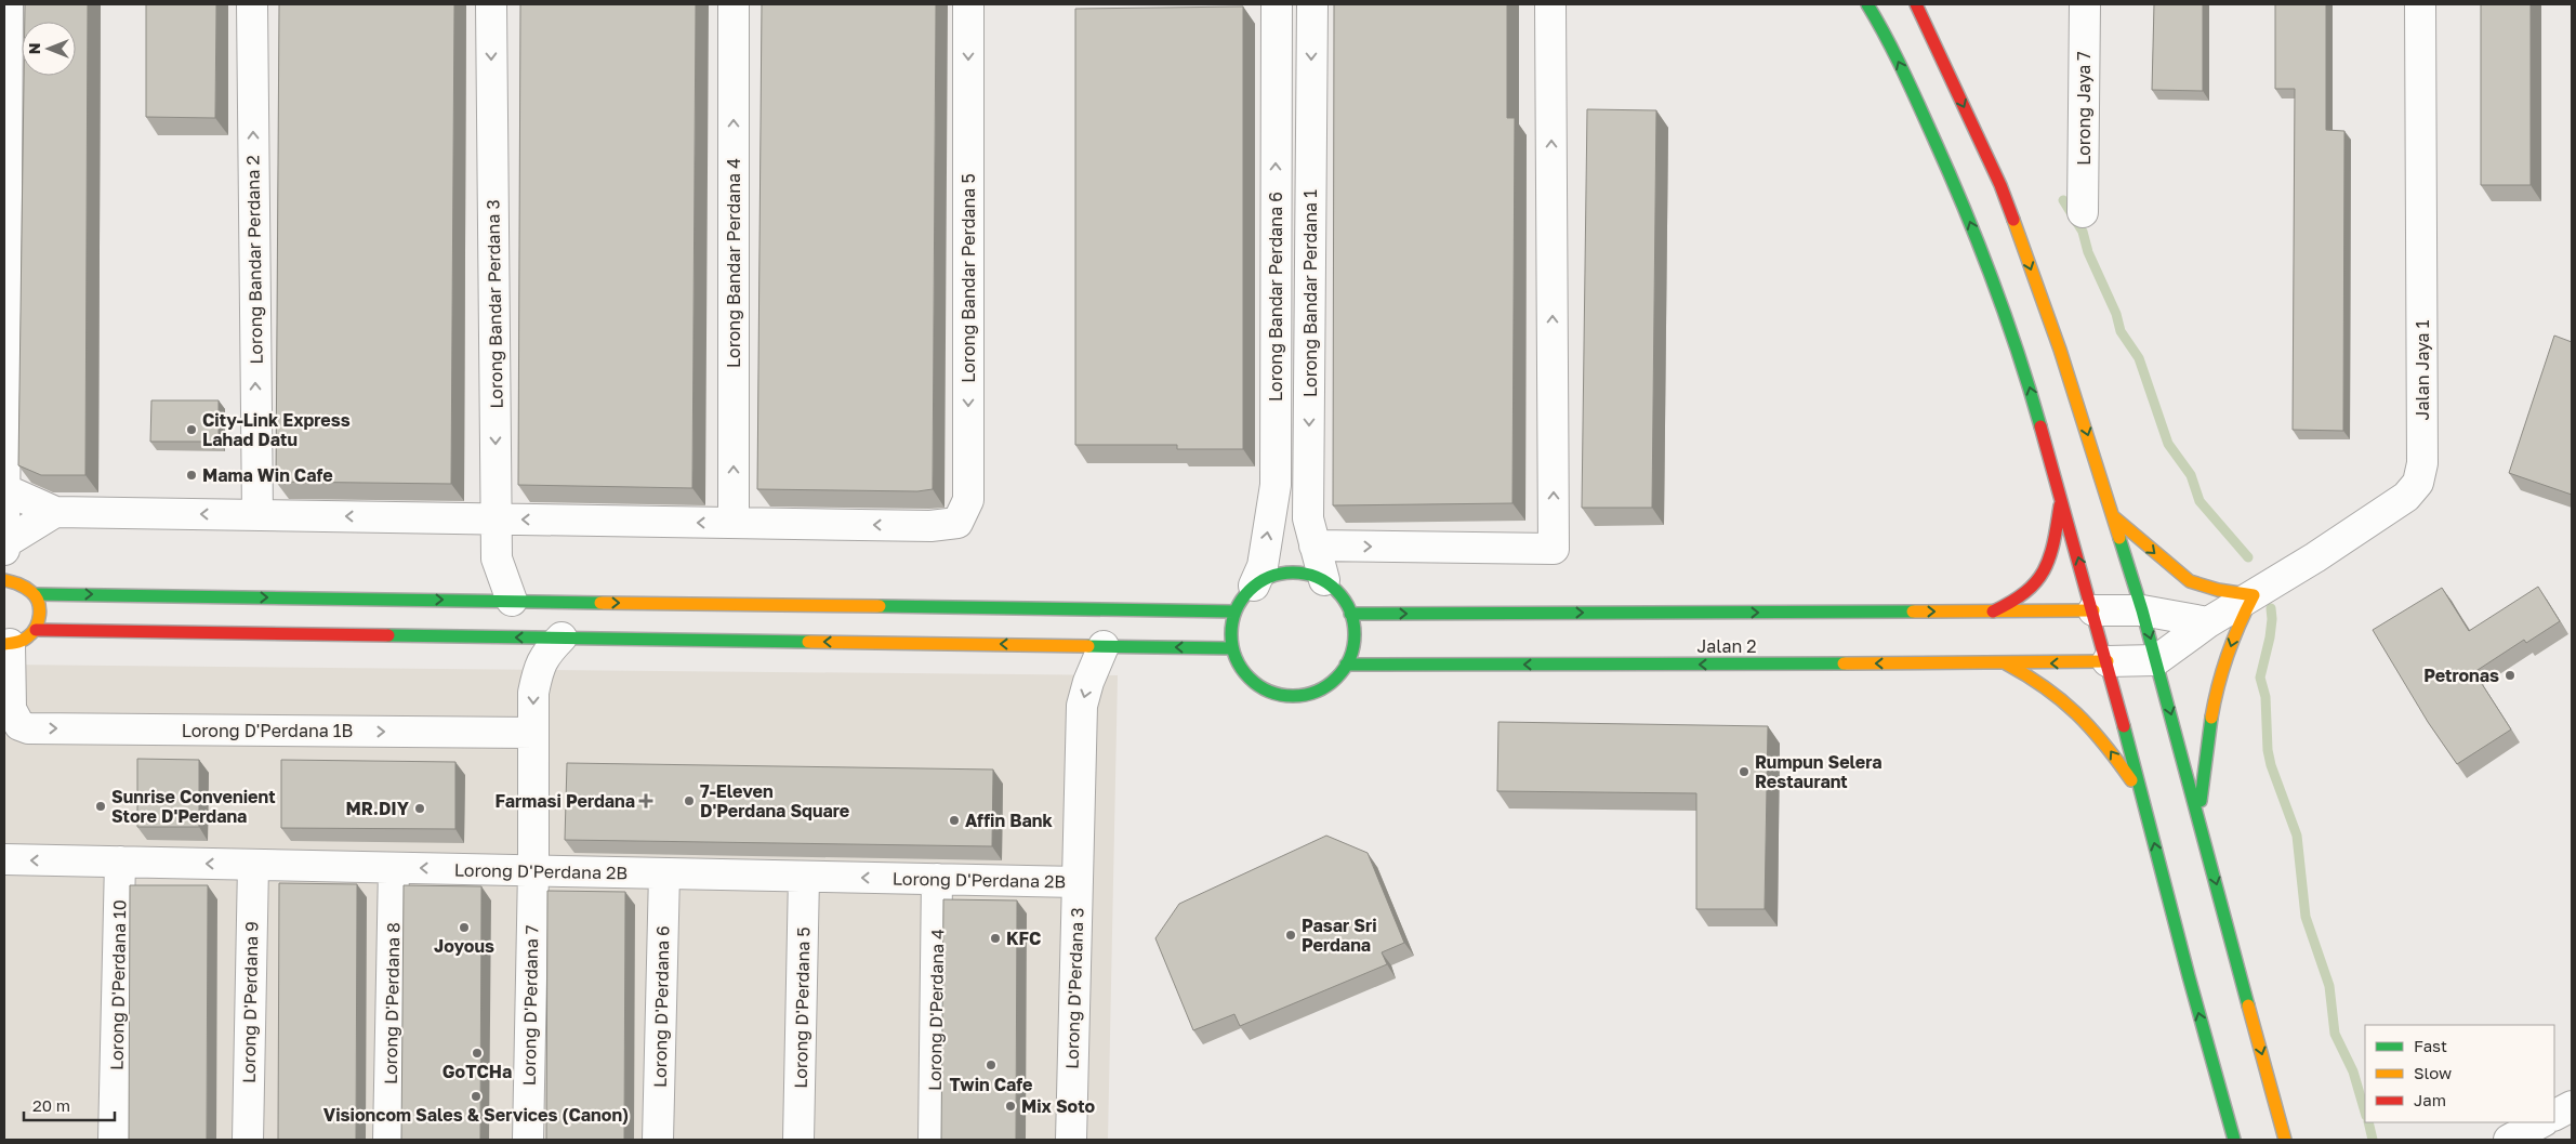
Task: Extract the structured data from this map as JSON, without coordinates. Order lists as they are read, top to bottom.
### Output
{
  "streets": {
    "main road": ["Jalan 2"],
    "street": [
      "Lorong Jaya 7",
      "Lorong Bandar Perdana 2",
      "Lorong Bandar Perdana 4",
      "Lorong Bandar Perdana 5",
      "Lorong Bandar Perdana 1",
      "Lorong Bandar Perdana 6",
      "Lorong Bandar Perdana 3",
      "Jalan Jaya 1",
      "Lorong D'Perdana 1B",
      "Lorong D'Perdana 2B",
      "Lorong D'Perdana 10",
      "Lorong D'Perdana 3",
      "Lorong D'Perdana 9",
      "Lorong D'Perdana 8",
      "Lorong D'Perdana 7",
      "Lorong D'Perdana 6",
      "Lorong D'Perdana 5",
      "Lorong D'Perdana 4"
    ]
  },
  "crossings": [
    ["Lorong Bandar Perdana 4", "Lorong Bandar Perdana 5"],
    ["Lorong Bandar Perdana 1", "Lorong Bandar Perdana 6"],
    ["Lorong Bandar Perdana 1", "Jalan 2"],
    ["Lorong Bandar Perdana 6", "Jalan 2"],
    ["Lorong D'Perdana 1B", "Lorong D'Perdana 7"],
    ["Lorong D'Perdana 2B", "Lorong D'Perdana 10"],
    ["Lorong D'Perdana 2B", "Lorong D'Perdana 3"],
    ["Lorong D'Perdana 2B", "Lorong D'Perdana 9"],
    ["Lorong D'Perdana 2B", "Lorong D'Perdana 8"],
    ["Lorong D'Perdana 2B", "Lorong D'Perdana 7"],
    ["Lorong D'Perdana 2B", "Lorong D'Perdana 6"],
    ["Lorong D'Perdana 2B", "Lorong D'Perdana 5"],
    ["Lorong D'Perdana 2B", "Lorong D'Perdana 4"]
  ],
  "one_way": [
    "Lorong Bandar Perdana 4",
    "Lorong Bandar Perdana 1",
    "Lorong Bandar Perdana 6",
    "Lorong Bandar Perdana 3",
    "Lorong D'Perdana 2B",
    "Lorong D'Perdana 3"
  ],
  "places": {
    "other": [
      "City-Link Express Lahad Datu",
      "Mama Win Cafe",
      "Petronas",
      "Rumpun Selera Restaurant",
      "7-Eleven D'Perdana Square",
      "Sunrise Convenient Store D'Perdana",
      "MR.DIY",
      "Affin Bank",
      "Joyous",
      "Pasar Sri Perdana",
      "KFC",
      "GoTCHa",
      "Twin Cafe",
      "Visioncom Sales & Services (Canon)",
      "Mix Soto"
    ],
    "health": ["Farmasi Perdana"]
  },
  "legend": ["Fast", "Slow", "Jam"],
  "scale_bar": "20 m",
  "north": "left"
}
